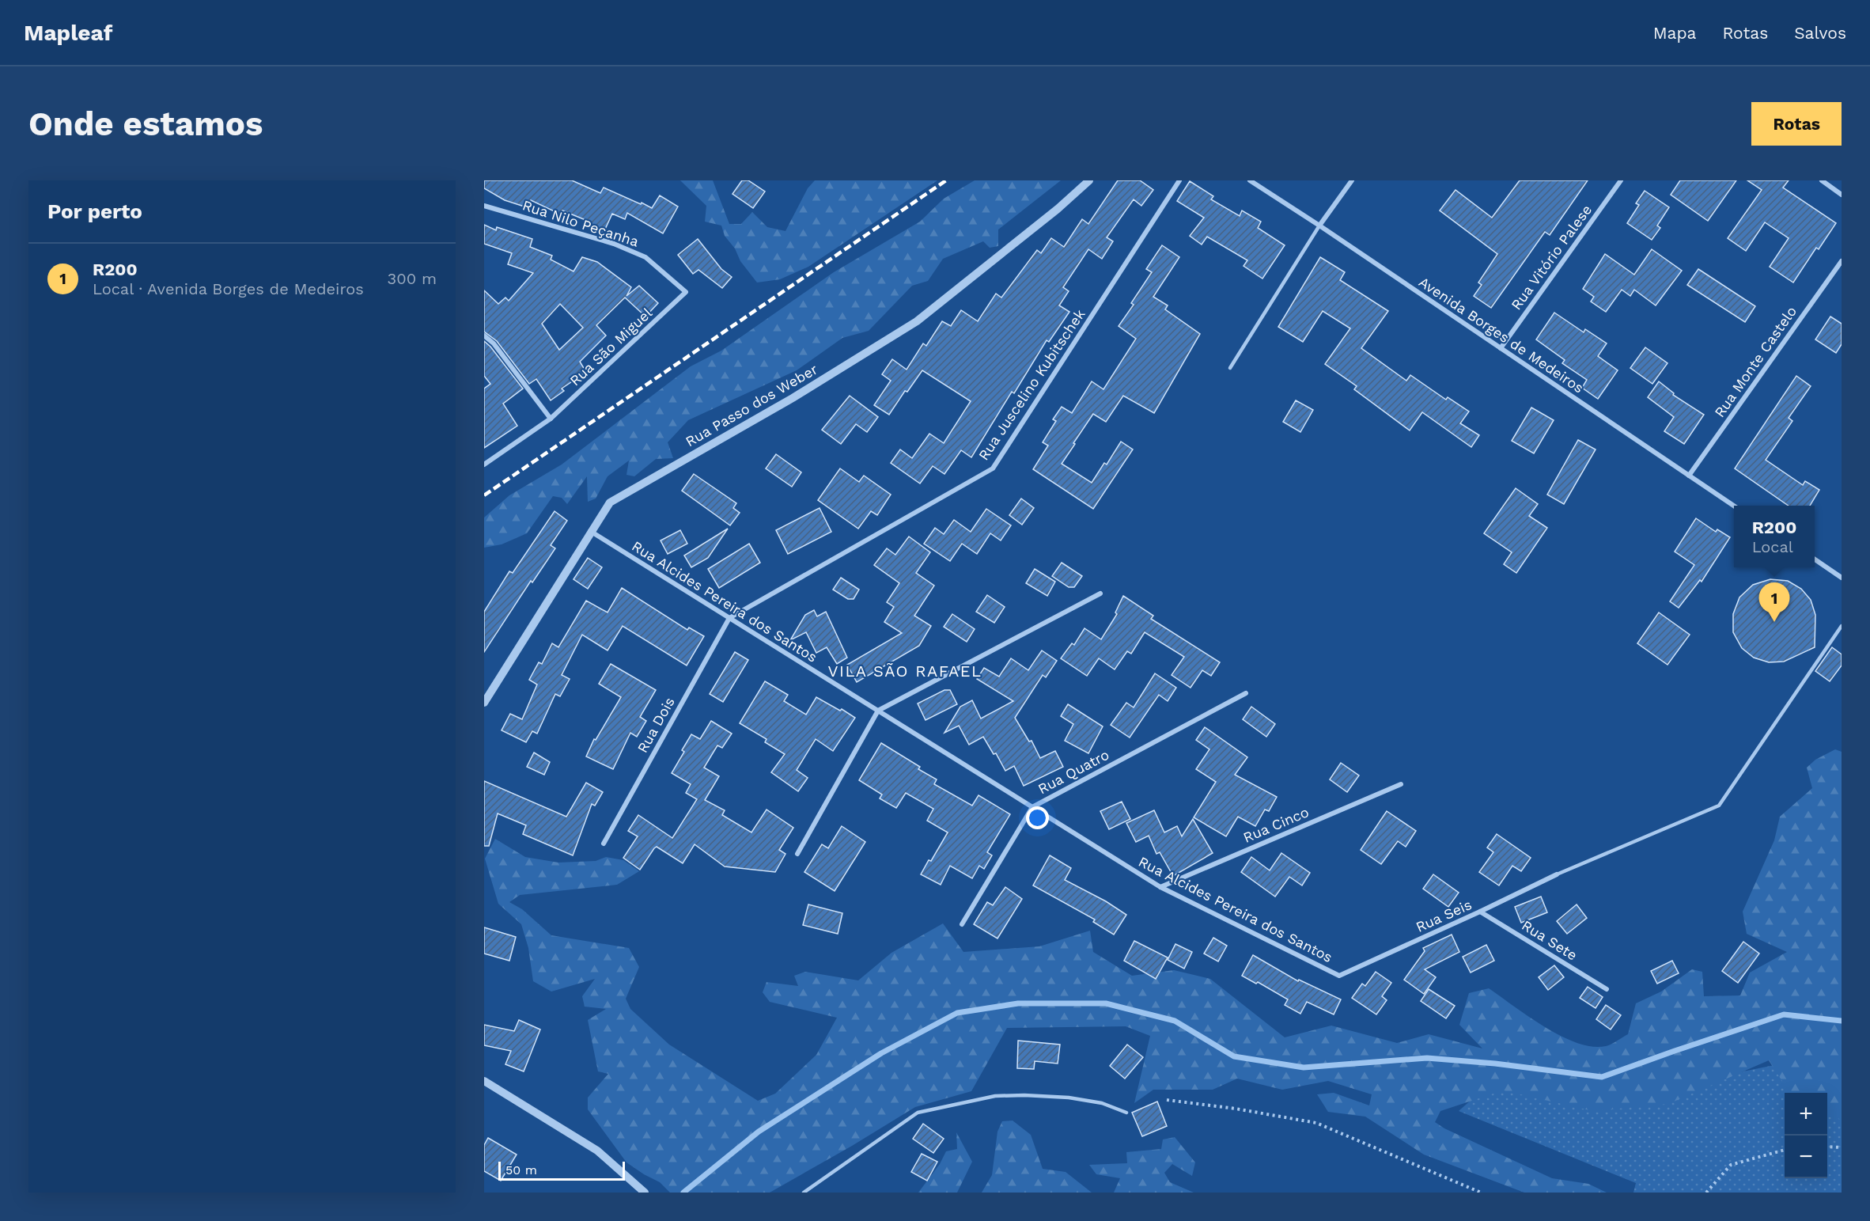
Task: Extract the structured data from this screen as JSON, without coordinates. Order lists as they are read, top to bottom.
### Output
{
  "streets": {
    "street": [
      "Rua Nilo Peçanha",
      "Rua Vitório Palese",
      "Avenida Borges de Medeiros",
      "Rua São Miguel",
      "Rua Monte Castelo",
      "Rua Juscelino Kubitschek",
      "Rua Passo dos Weber",
      "Rua Alcides Pereira dos Santos",
      "Rua Dois",
      "Rua Quatro",
      "Rua Cinco",
      "Rua Seis",
      "Rua Sete"
    ]
  },
  "crossings": [
    ["Rua Nilo Peçanha", "Rua São Miguel"],
    ["Rua Vitório Palese", "Avenida Borges de Medeiros"],
    ["Avenida Borges de Medeiros", "Rua Monte Castelo"],
    ["Rua Juscelino Kubitschek", "Rua Alcides Pereira dos Santos"],
    ["Rua Juscelino Kubitschek", "Rua Dois"],
    ["Rua Passo dos Weber", "Rua Alcides Pereira dos Santos"],
    ["Rua Alcides Pereira dos Santos", "Rua Dois"],
    ["Rua Alcides Pereira dos Santos", "Rua Quatro"],
    ["Rua Alcides Pereira dos Santos", "Rua Cinco"],
    ["Rua Alcides Pereira dos Santos", "Rua Seis"],
    ["Rua Seis", "Rua Sete"]
  ],
  "districts": ["VILA SÃO RAFAEL"],
  "scale_bar": "50 m",
  "page": {
    "header": "Mapleaf",
    "nav": ["Mapa", "Rotas", "Salvos"],
    "buttons": "Rotas",
    "title": "Onde estamos",
    "heading": "Por perto",
    "list": [
      {
        "mark": "1",
        "name": "R200",
        "note": "Local · Avenida Borges de Medeiros",
        "value": "300 m"
      }
    ],
    "popup": ["R200", "Local"],
    "pins": "1",
    "map_buttons": ["+", "−"],
    "scale": "50 m"
  }
}
